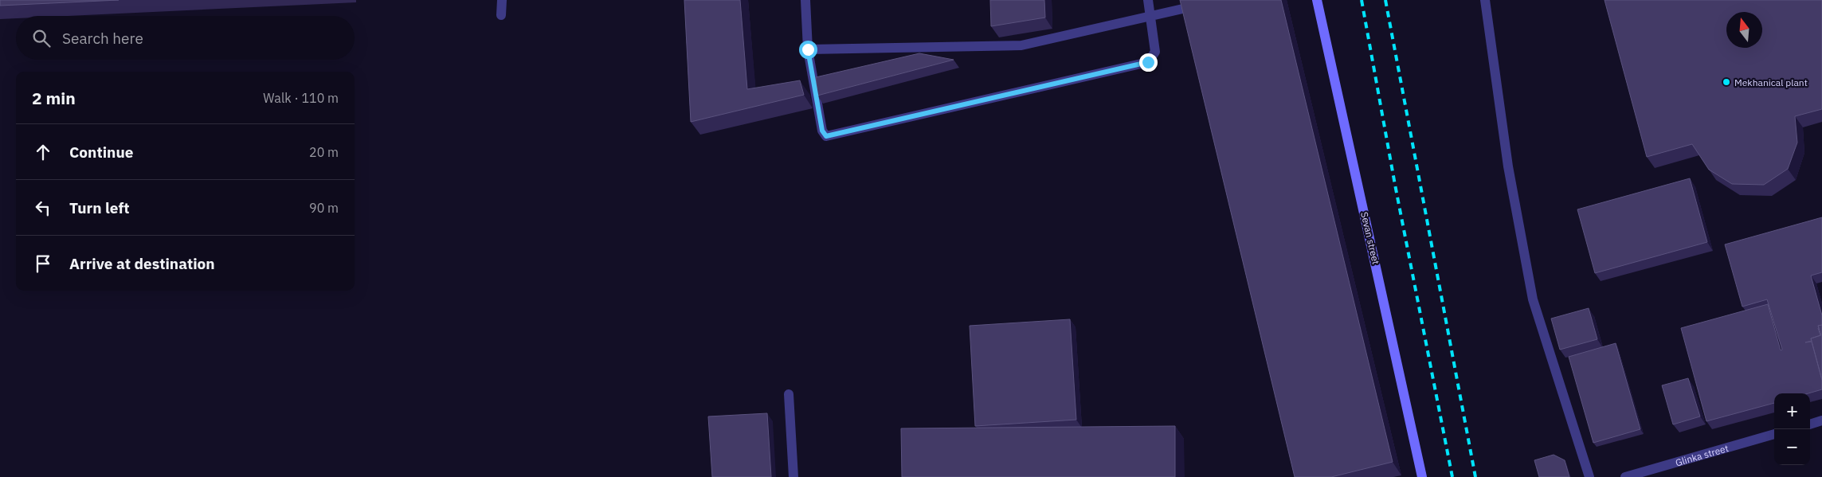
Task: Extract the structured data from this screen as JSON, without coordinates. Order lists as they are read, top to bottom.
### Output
{
  "streets": {
    "street": ["Sevan street", "Glinka street"]
  },
  "places": ["Mekhanical plant"],
  "north": "top",
  "page": {
    "search": "Search here",
    "heading": ["2 min", "Walk · 110 m"],
    "list": [
      ["Continue", "20 m"],
      ["Turn left", "90 m"],
      "Arrive at destination"
    ],
    "map_buttons": ["+", "−"]
  }
}
